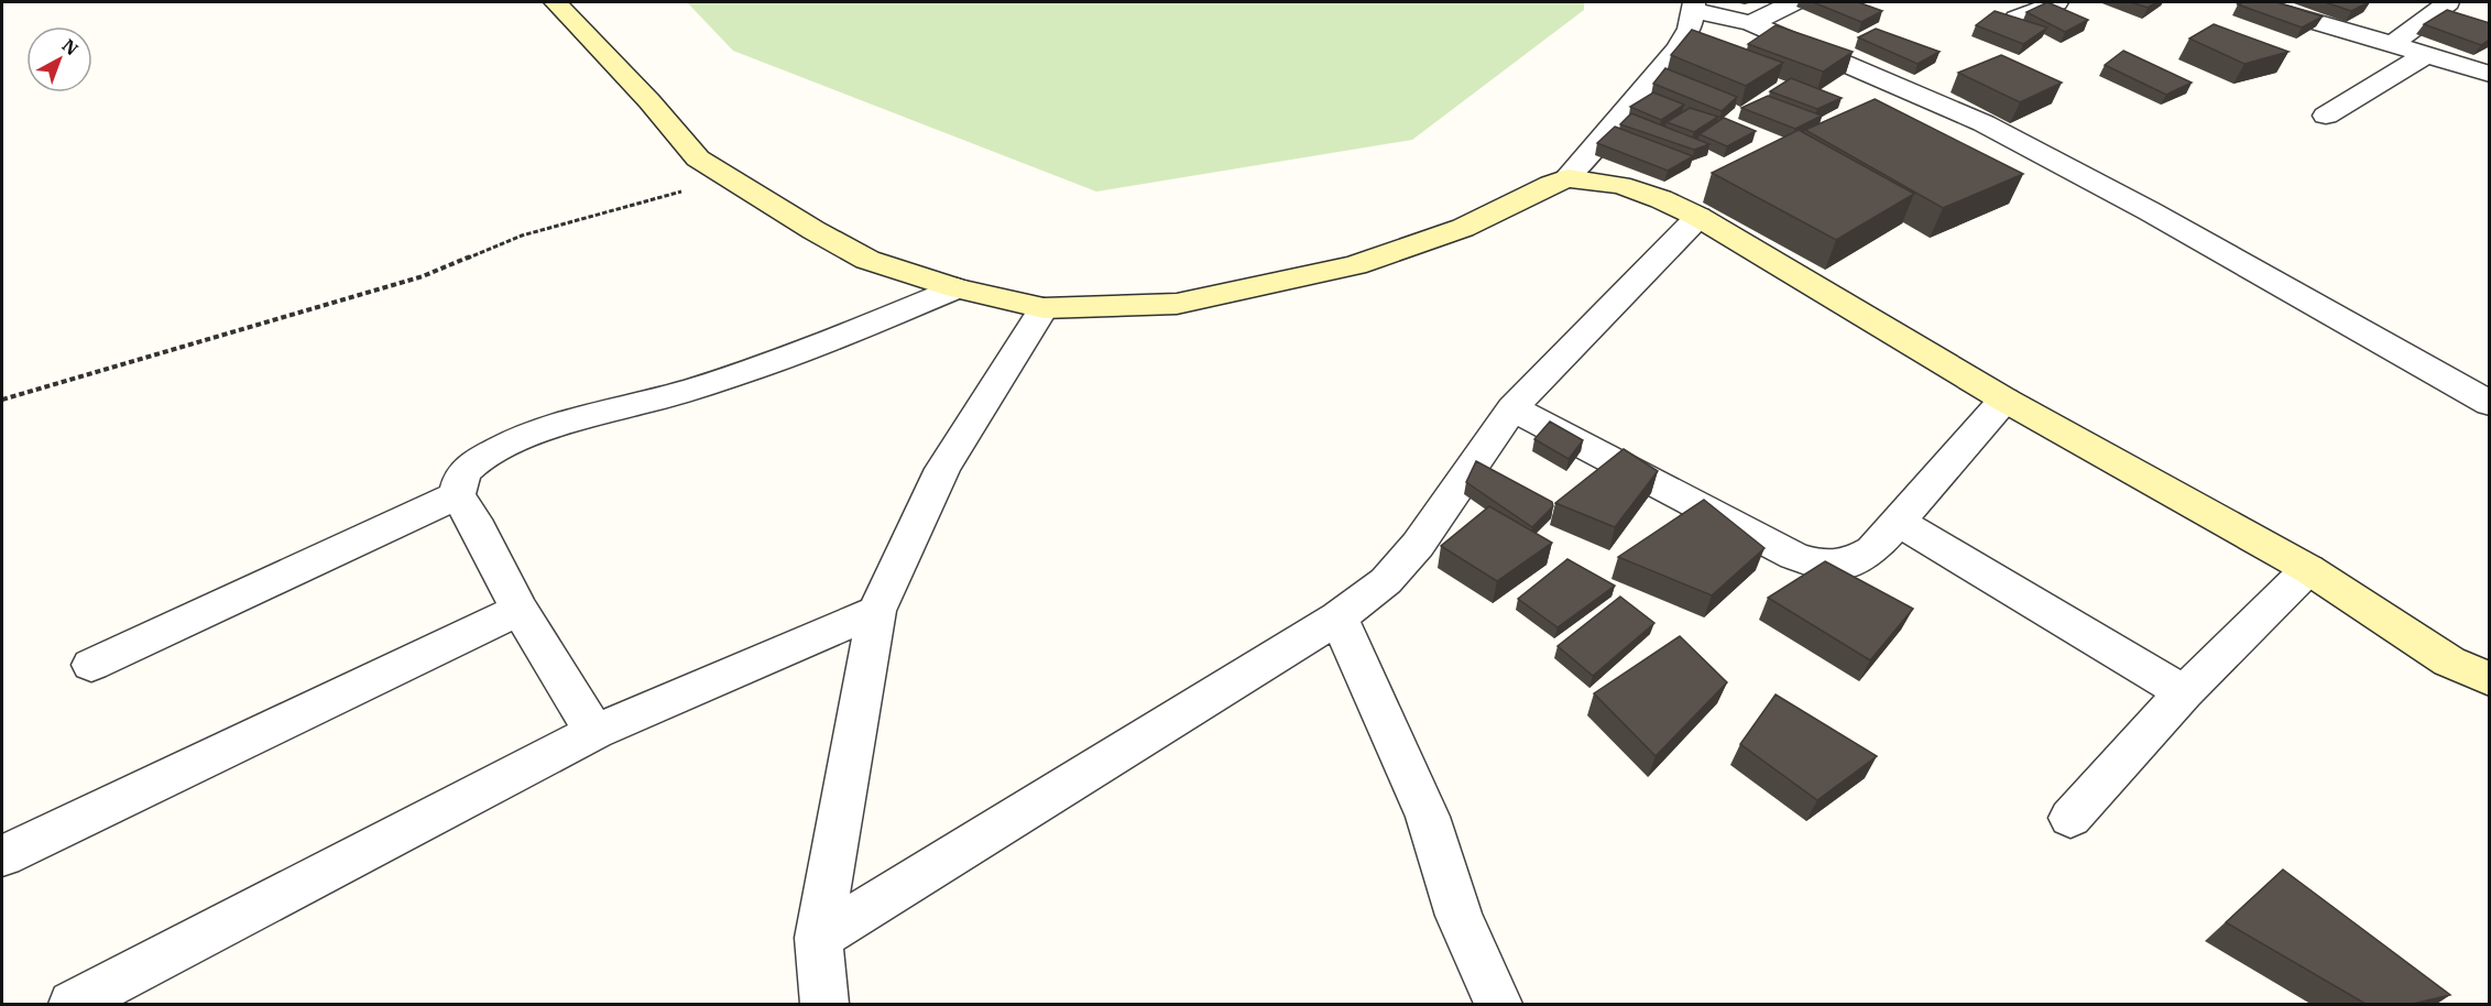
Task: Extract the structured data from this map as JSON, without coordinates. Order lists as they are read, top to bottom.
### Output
{
  "north": "top right"
}
